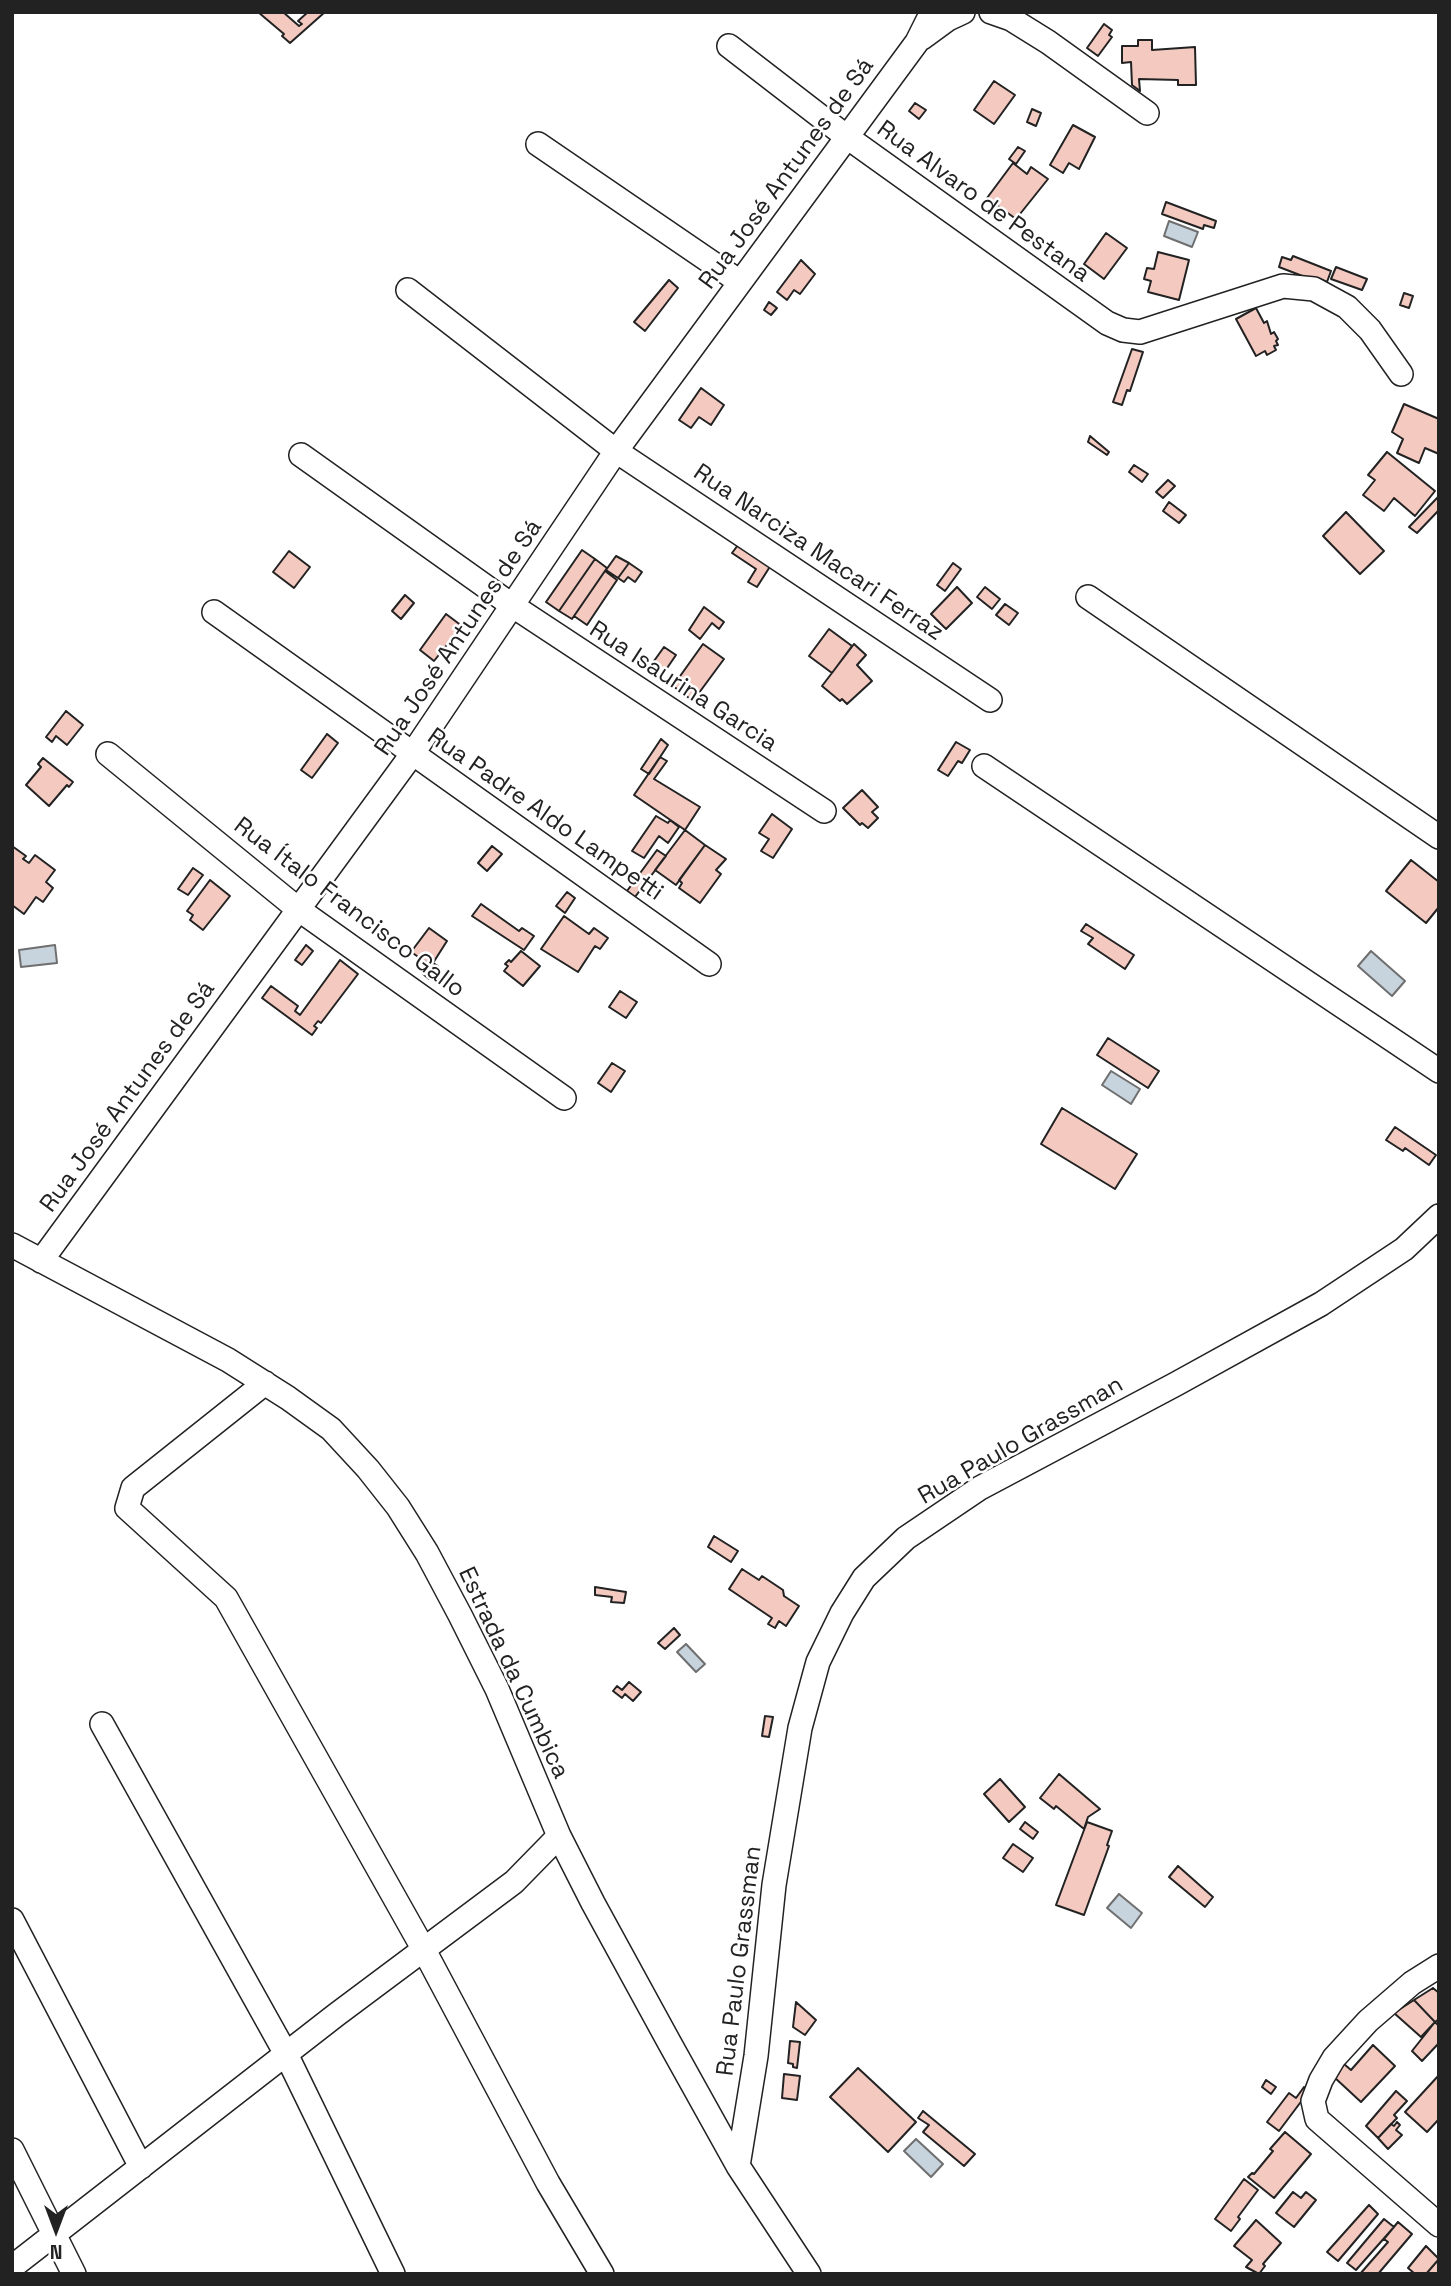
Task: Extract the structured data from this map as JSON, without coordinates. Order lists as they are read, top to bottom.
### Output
{
  "streets": {
    "street": [
      "Rua José Antunes de Sá",
      "Rua Alvaro de Pestana",
      "Rua Narciza Macari Ferraz",
      "Rua Isaurina Garcia",
      "Rua Padre Aldo Lampetti",
      "Rua Ítalo Francisco Gallo",
      "Rua Paulo Grassman",
      "Estrada da Cumbica"
    ]
  },
  "crossings": [
    ["Rua José Antunes de Sá", "Rua Alvaro de Pestana"],
    ["Rua José Antunes de Sá", "Rua Narciza Macari Ferraz"],
    ["Rua José Antunes de Sá", "Rua Isaurina Garcia"],
    ["Rua José Antunes de Sá", "Rua Padre Aldo Lampetti"],
    ["Rua José Antunes de Sá", "Rua Ítalo Francisco Gallo"],
    ["Rua José Antunes de Sá", "Estrada da Cumbica"],
    ["Rua Paulo Grassman", "Estrada da Cumbica"]
  ],
  "north": "bottom"
}
